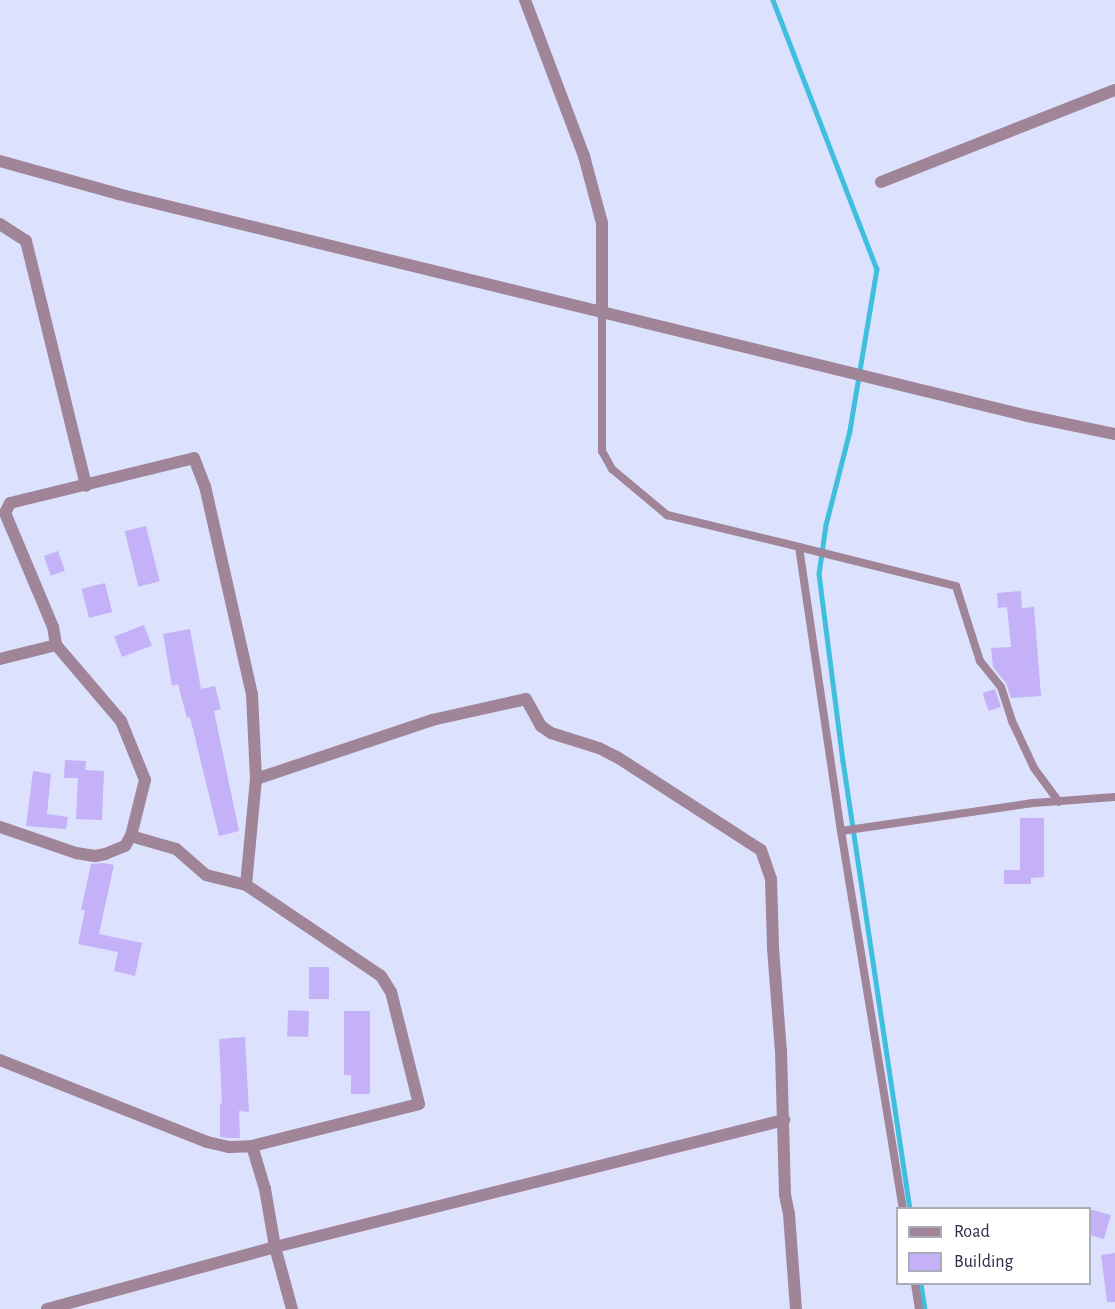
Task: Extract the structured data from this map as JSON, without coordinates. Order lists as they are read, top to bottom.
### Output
{
  "legend": ["Road", "Building"]
}
